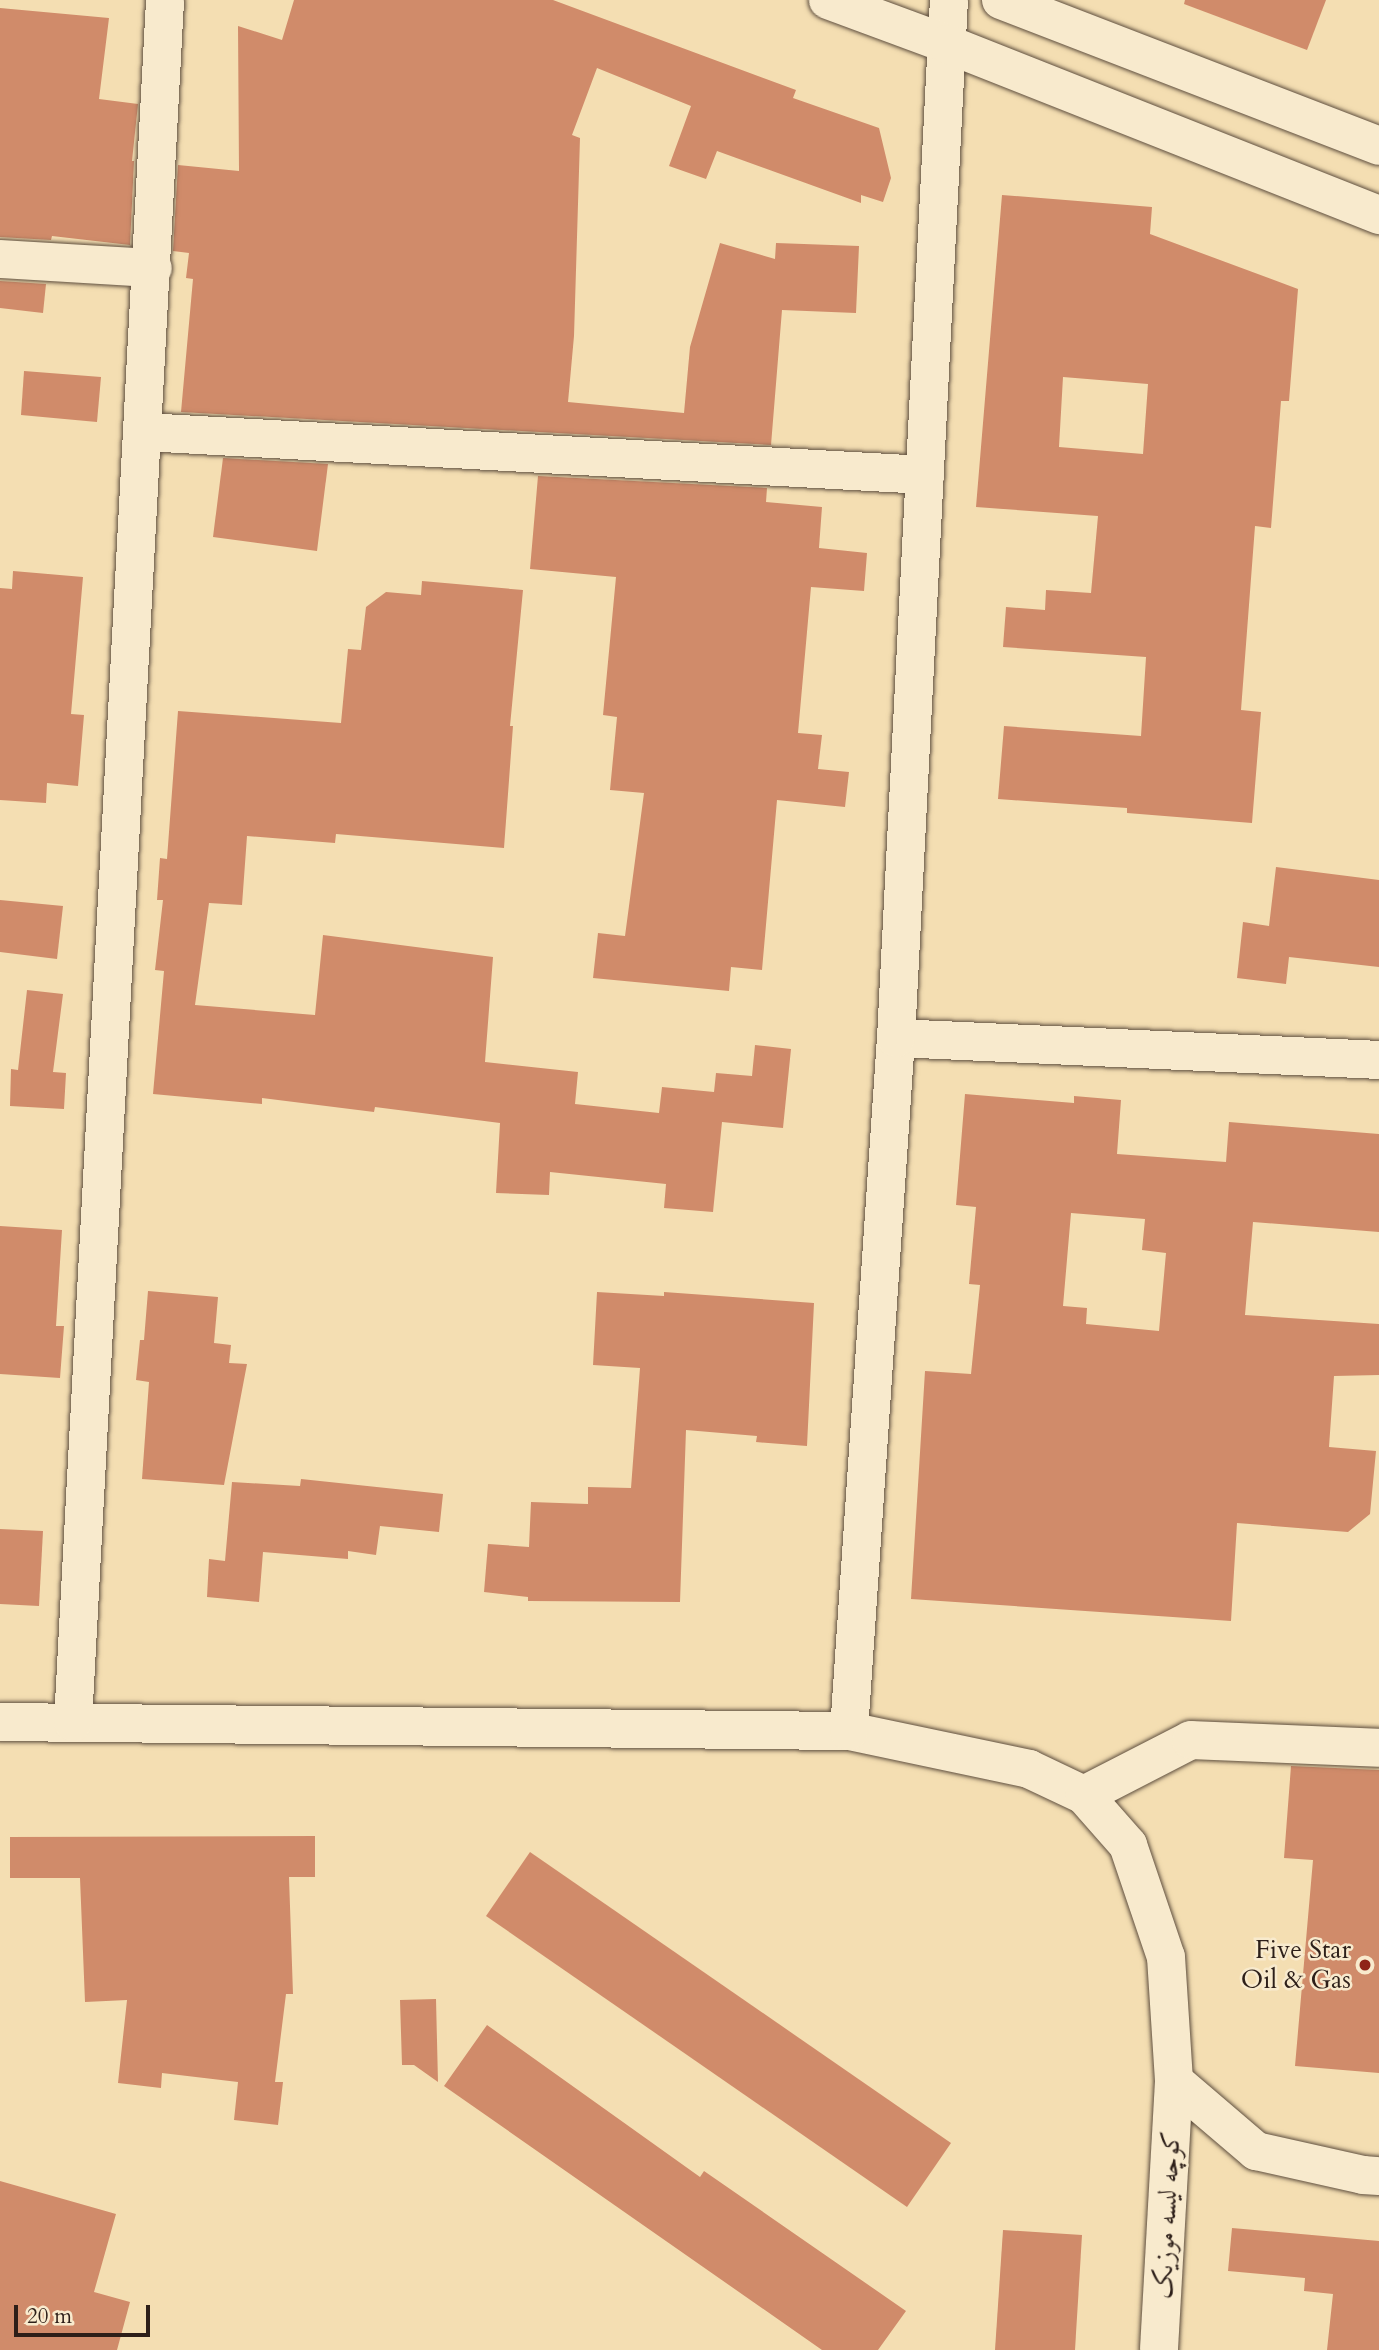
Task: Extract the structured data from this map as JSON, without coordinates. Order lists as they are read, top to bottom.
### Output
{
  "streets": {
    "street": ["کوچه لیسه موزیک"]
  },
  "places": ["Five Star Oil & Gas"],
  "scale_bar": "20 m"
}
